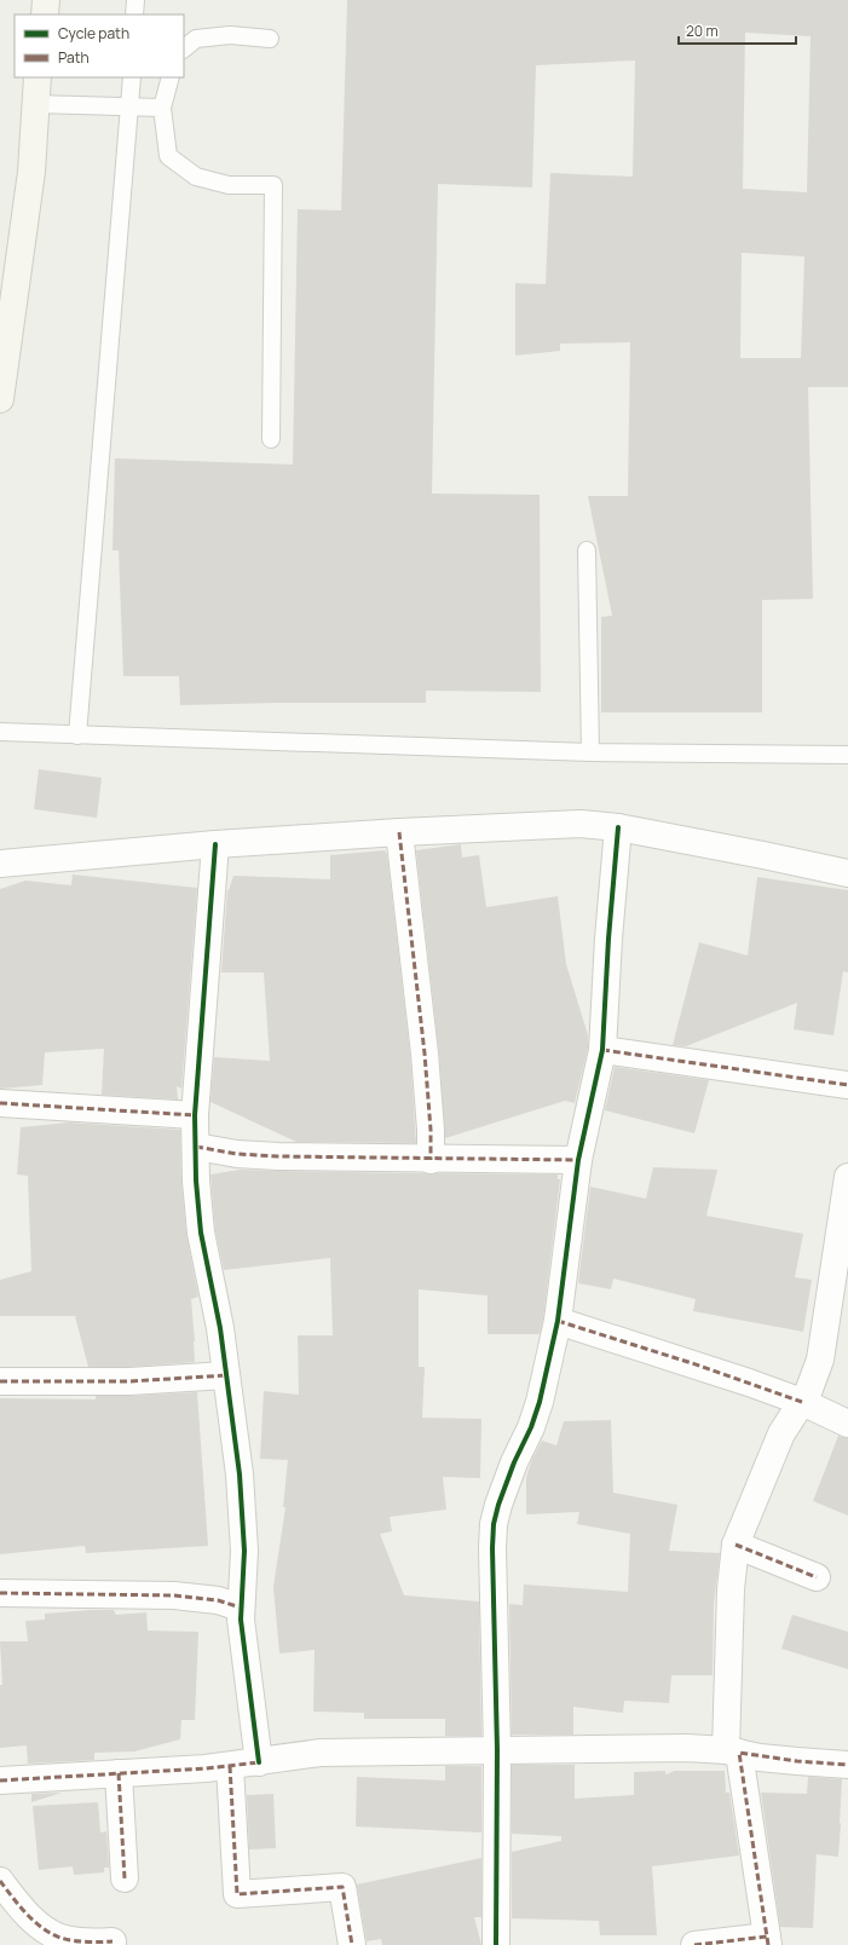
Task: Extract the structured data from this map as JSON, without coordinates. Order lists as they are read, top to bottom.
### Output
{
  "legend": ["Cycle path", "Path"],
  "scale_bar": "20 m"
}
